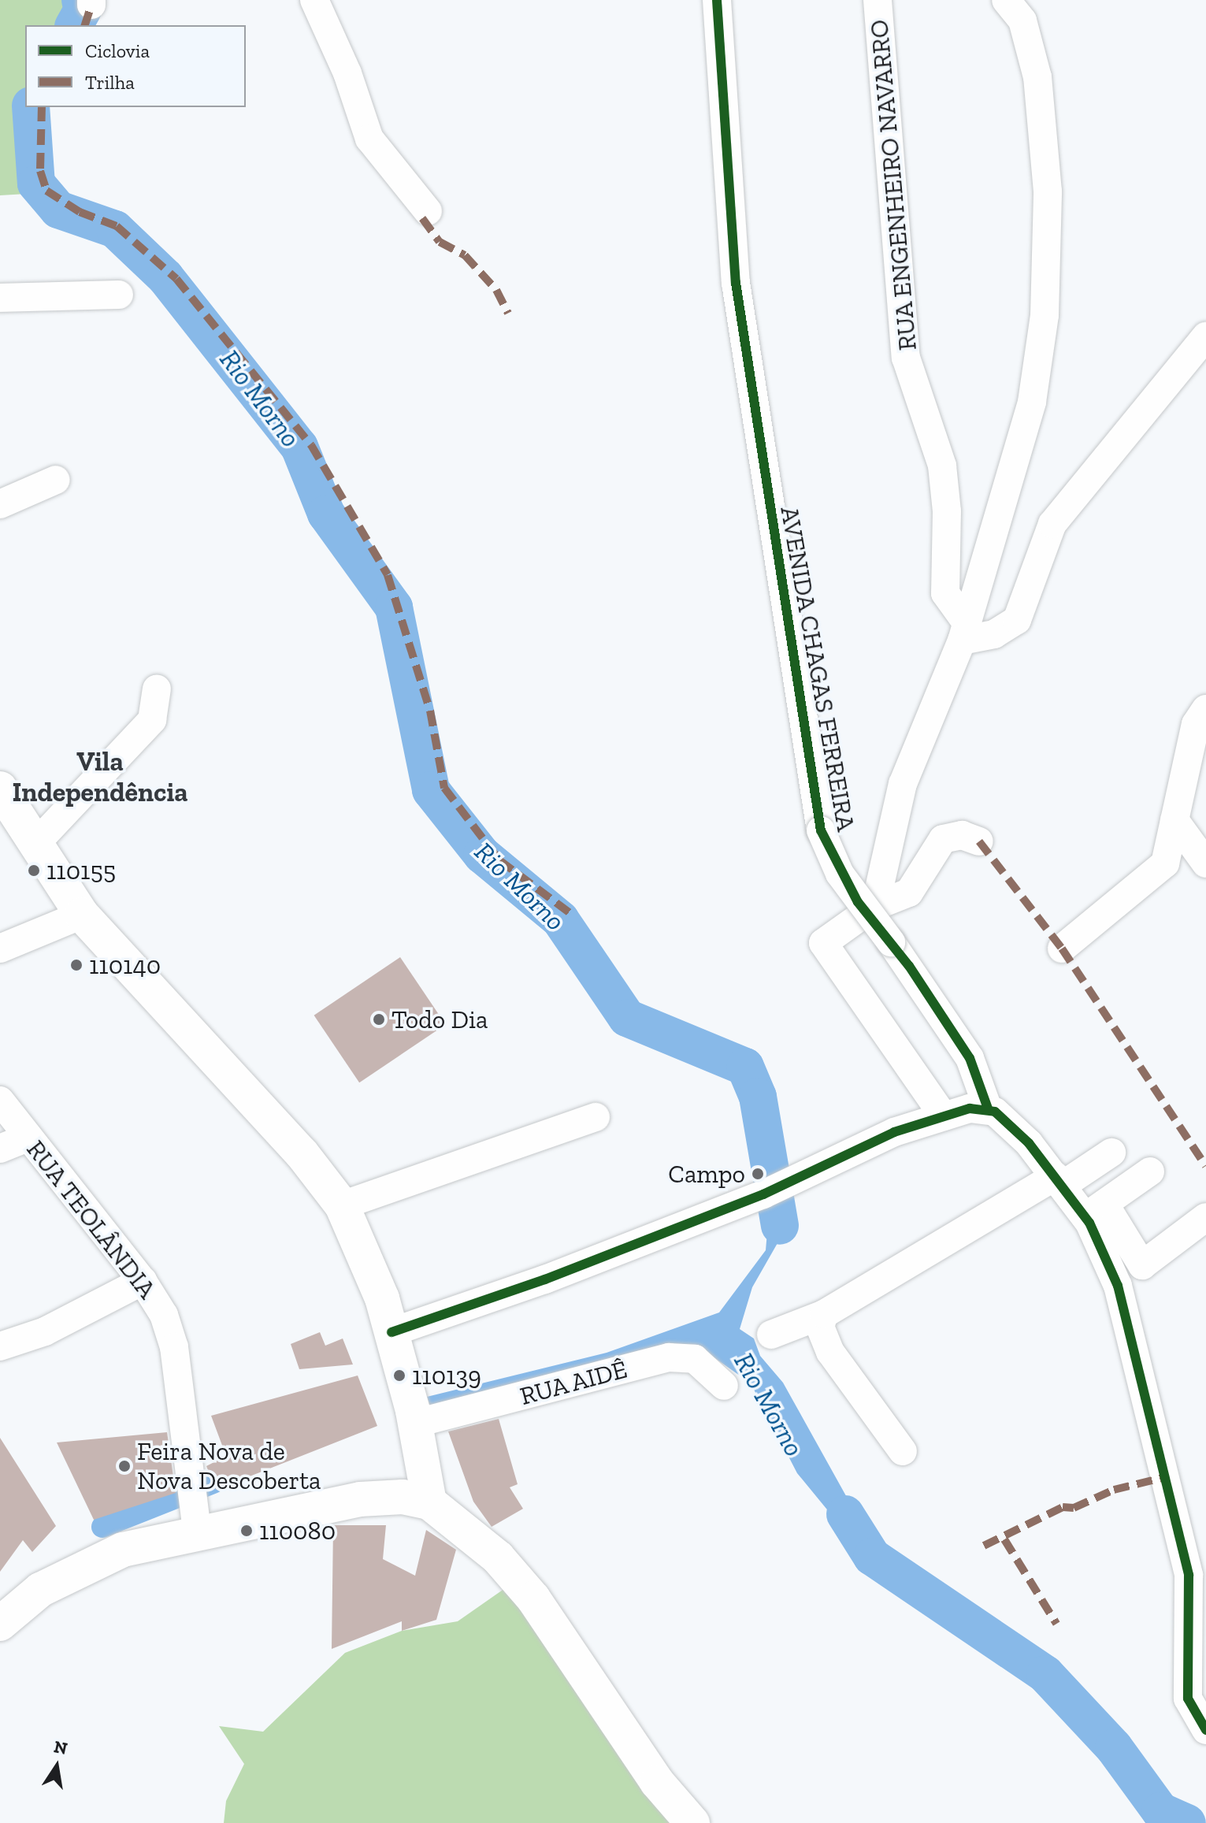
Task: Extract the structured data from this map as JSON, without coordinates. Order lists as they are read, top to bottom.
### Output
{
  "streets": {
    "street": [
      "RUA ENGENHEIRO NAVARRO",
      "AVENIDA CHAGAS FERREIRA",
      "RUA TEOLÂNDIA",
      "RUA AIDÊ"
    ]
  },
  "districts": ["Vila Independência"],
  "water": ["Rio Morno"],
  "places": [
    "110155",
    "110140",
    "Todo Dia",
    "Campo",
    "110139",
    "Feira Nova de Nova Descoberta",
    "110080"
  ],
  "legend": ["Ciclovia", "Trilha"],
  "north": "top"
}
